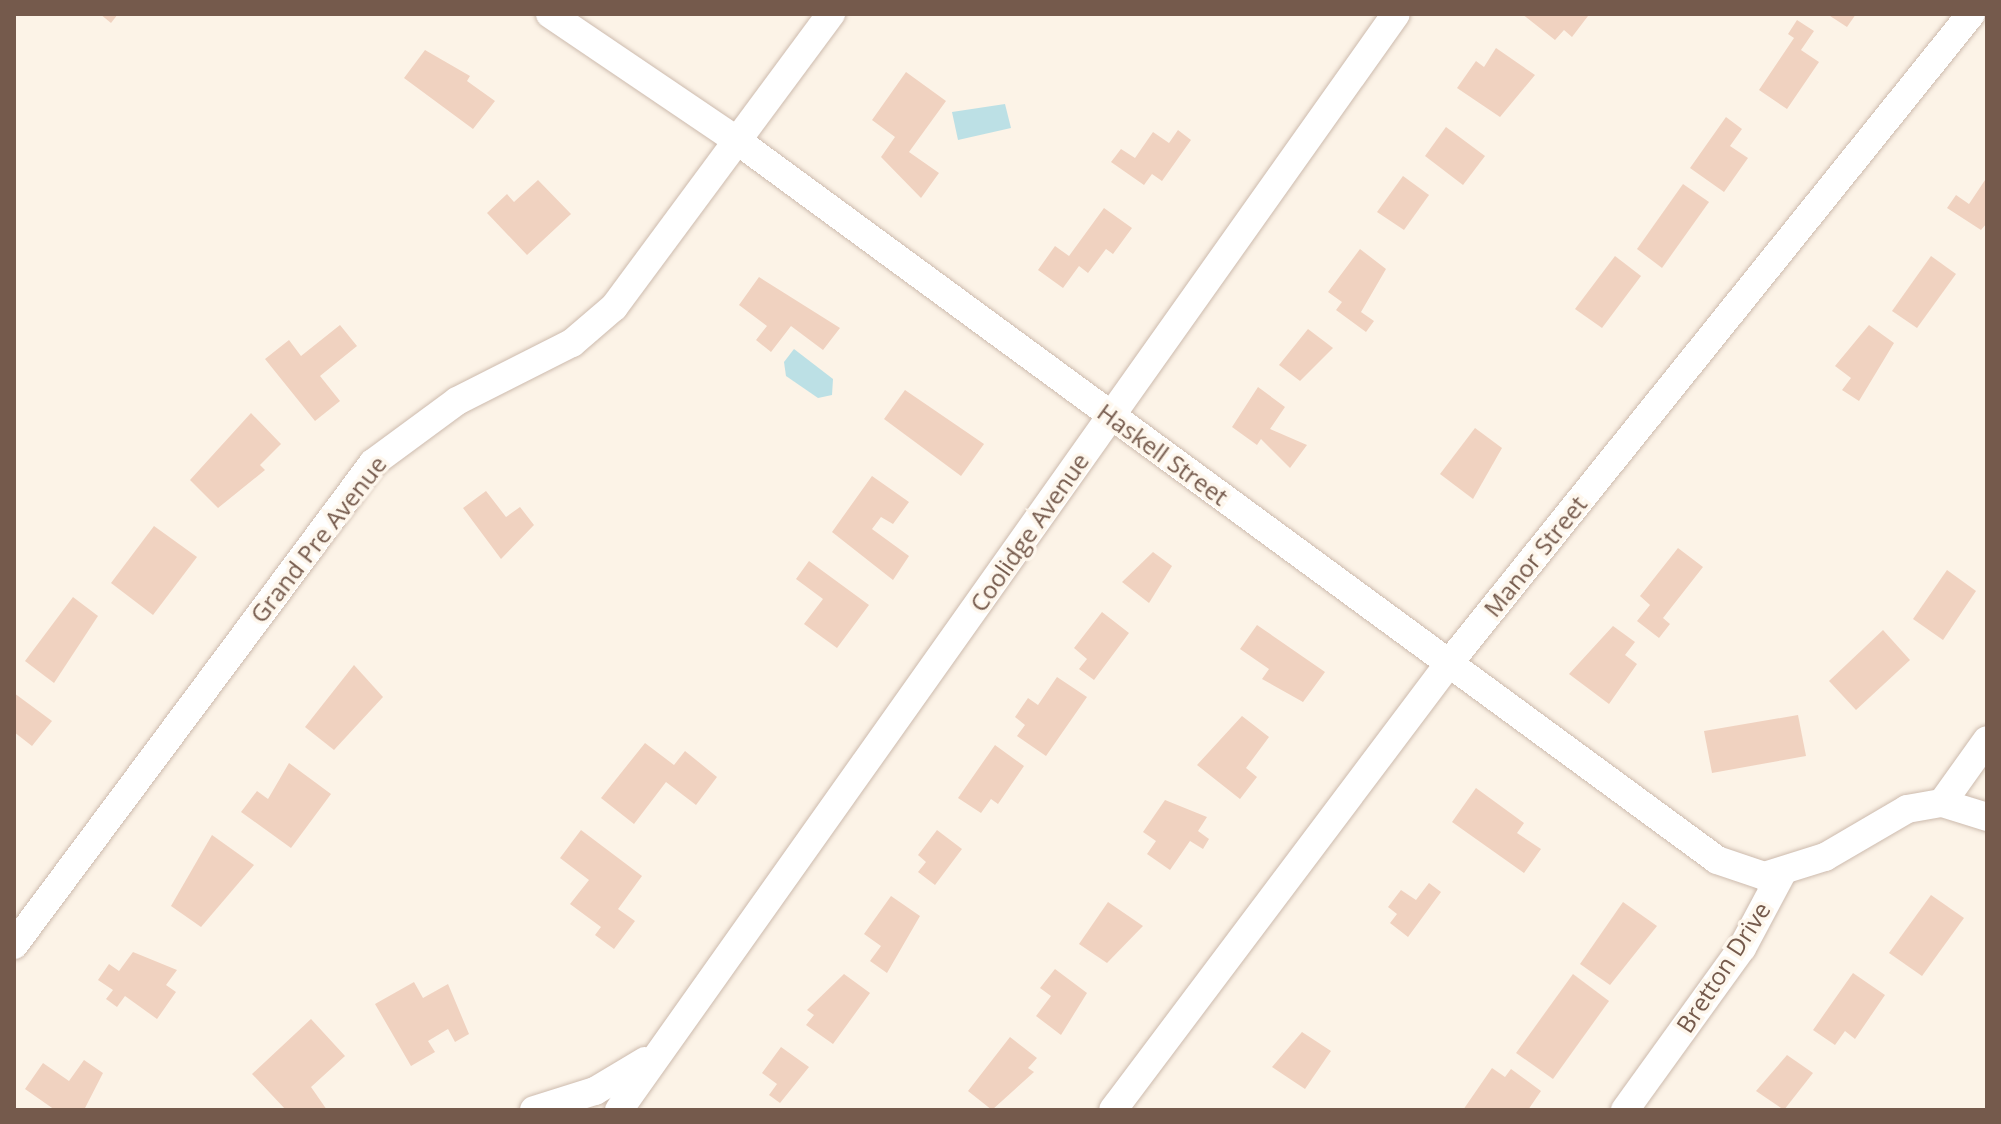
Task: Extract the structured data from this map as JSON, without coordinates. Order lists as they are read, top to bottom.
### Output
{
  "streets": {
    "street": [
      "Haskell Street",
      "Coolidge Avenue",
      "Grand Pre Avenue",
      "Manor Street",
      "Bretton Drive"
    ]
  },
  "crossings": [
    ["Haskell Street", "Coolidge Avenue"],
    ["Haskell Street", "Grand Pre Avenue"],
    ["Haskell Street", "Manor Street"],
    ["Haskell Street", "Bretton Drive"]
  ]
}
